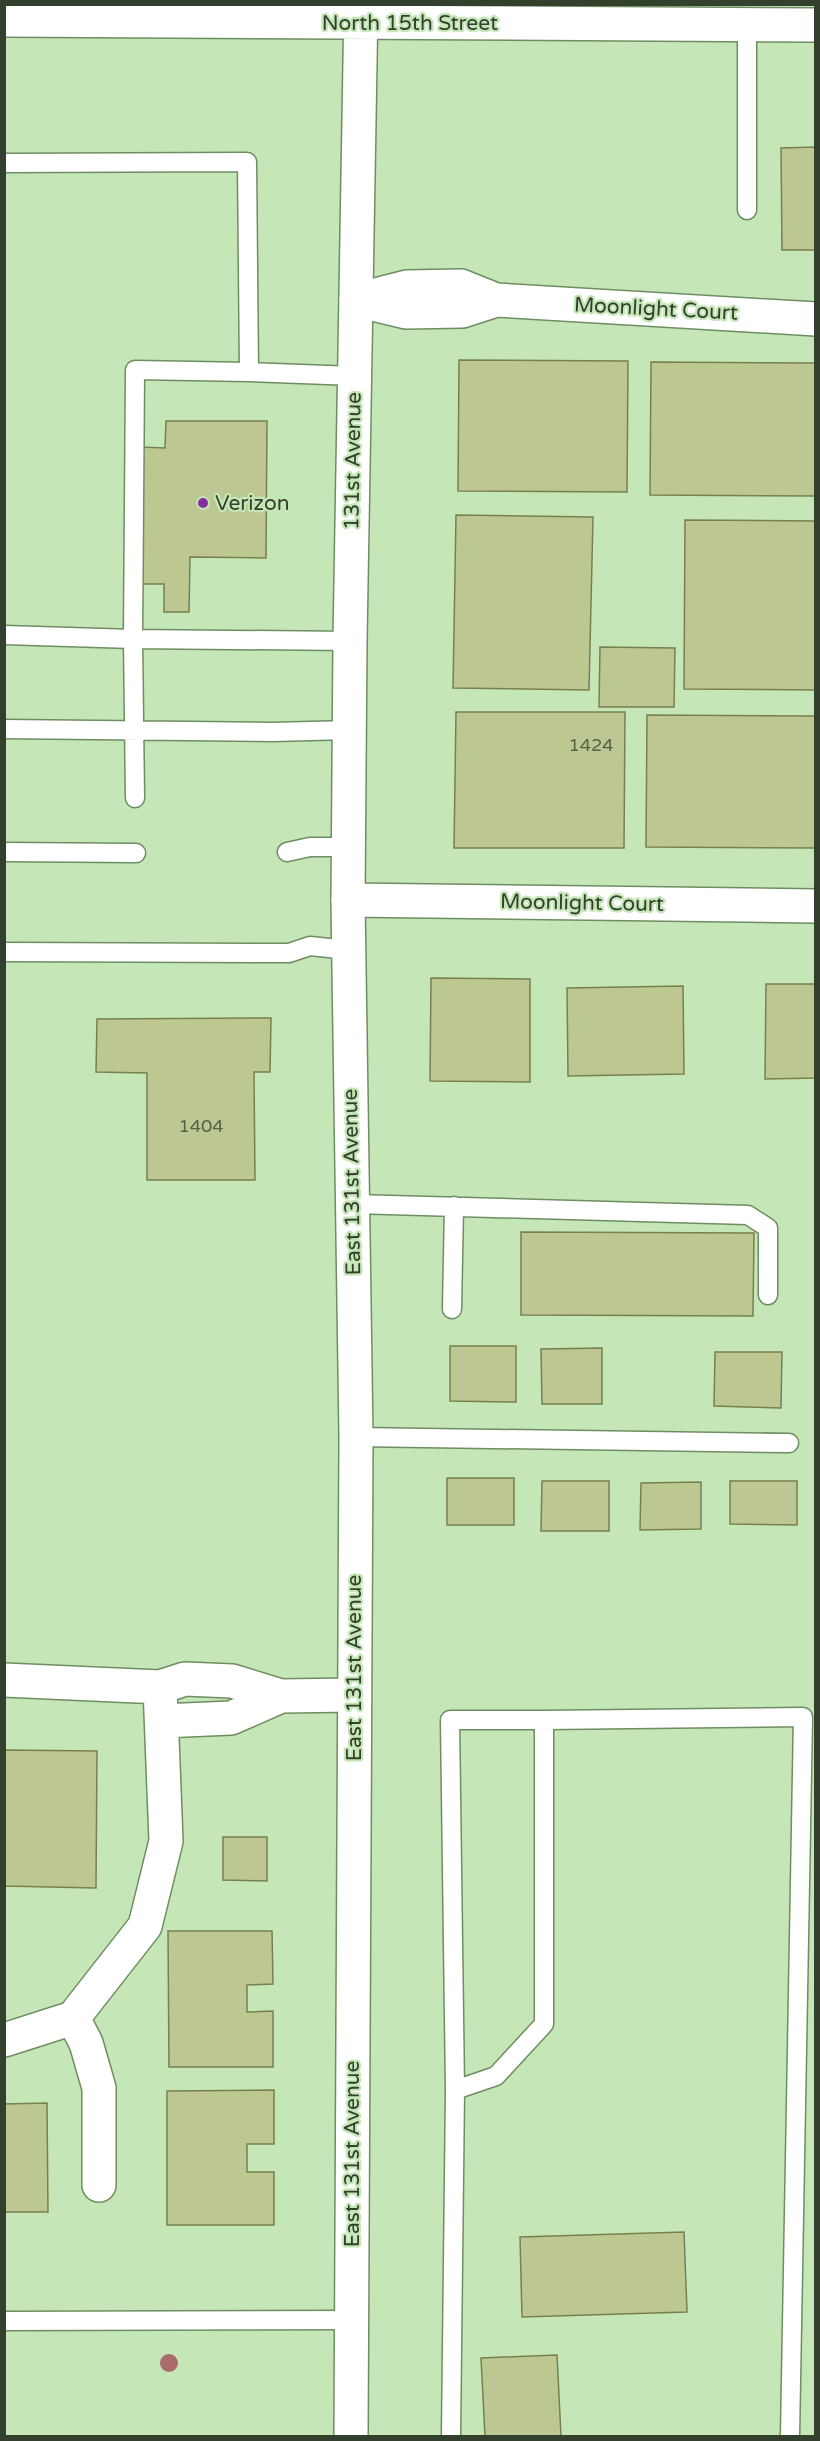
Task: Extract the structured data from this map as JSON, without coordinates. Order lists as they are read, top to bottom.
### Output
{
  "streets": {
    "street": [
      "North 15th Street",
      "Moonlight Court",
      "131st Avenue",
      "East 131st Avenue"
    ]
  },
  "crossings": [
    ["North 15th Street", "131st Avenue"],
    ["Moonlight Court", "131st Avenue"],
    ["Moonlight Court", "East 131st Avenue"],
    ["131st Avenue", "East 131st Avenue"]
  ],
  "places": ["Verizon"],
  "house_numbers": ["1424", "1404"]
}
